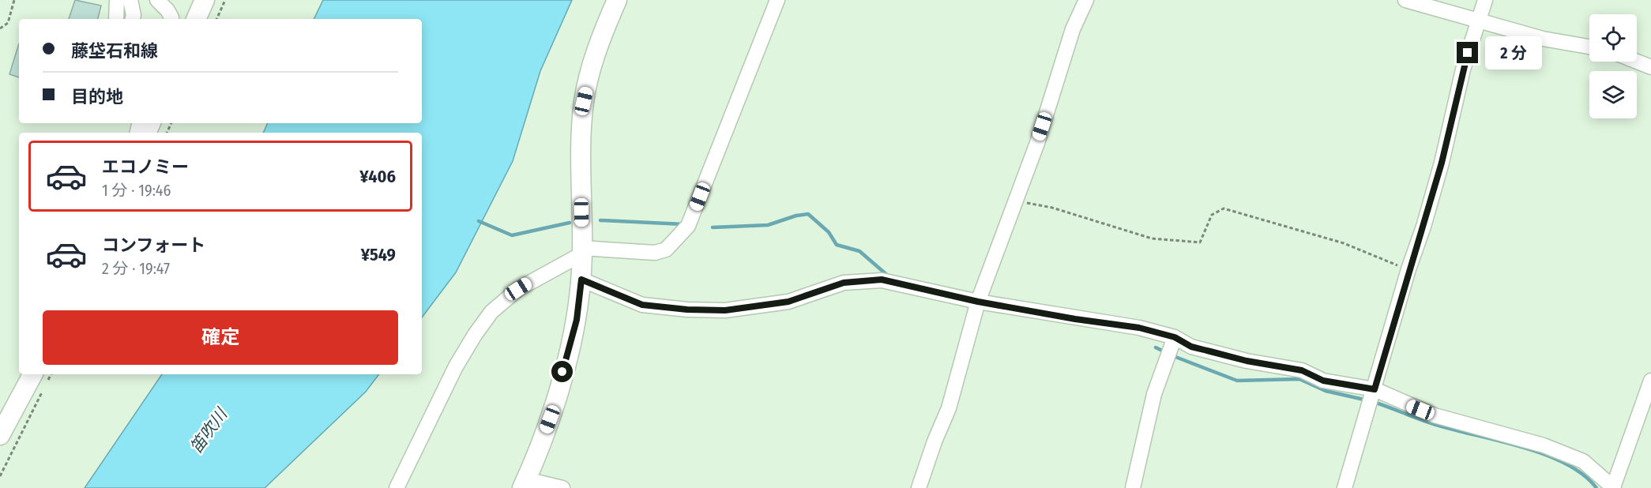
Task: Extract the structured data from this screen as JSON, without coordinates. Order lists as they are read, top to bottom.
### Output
{
  "water": ["笛吹川"],
  "page": {
    "banner": ["藤垈石和線", "目的地"],
    "bubble": "2 分",
    "list": [
      {
        "name": "エコノミー",
        "note": "1 分 · 19:46",
        "value": "¥406"
      },
      {
        "name": "コンフォート",
        "note": "2 分 · 19:47",
        "value": "¥549"
      }
    ],
    "buttons": "確定"
  }
}
